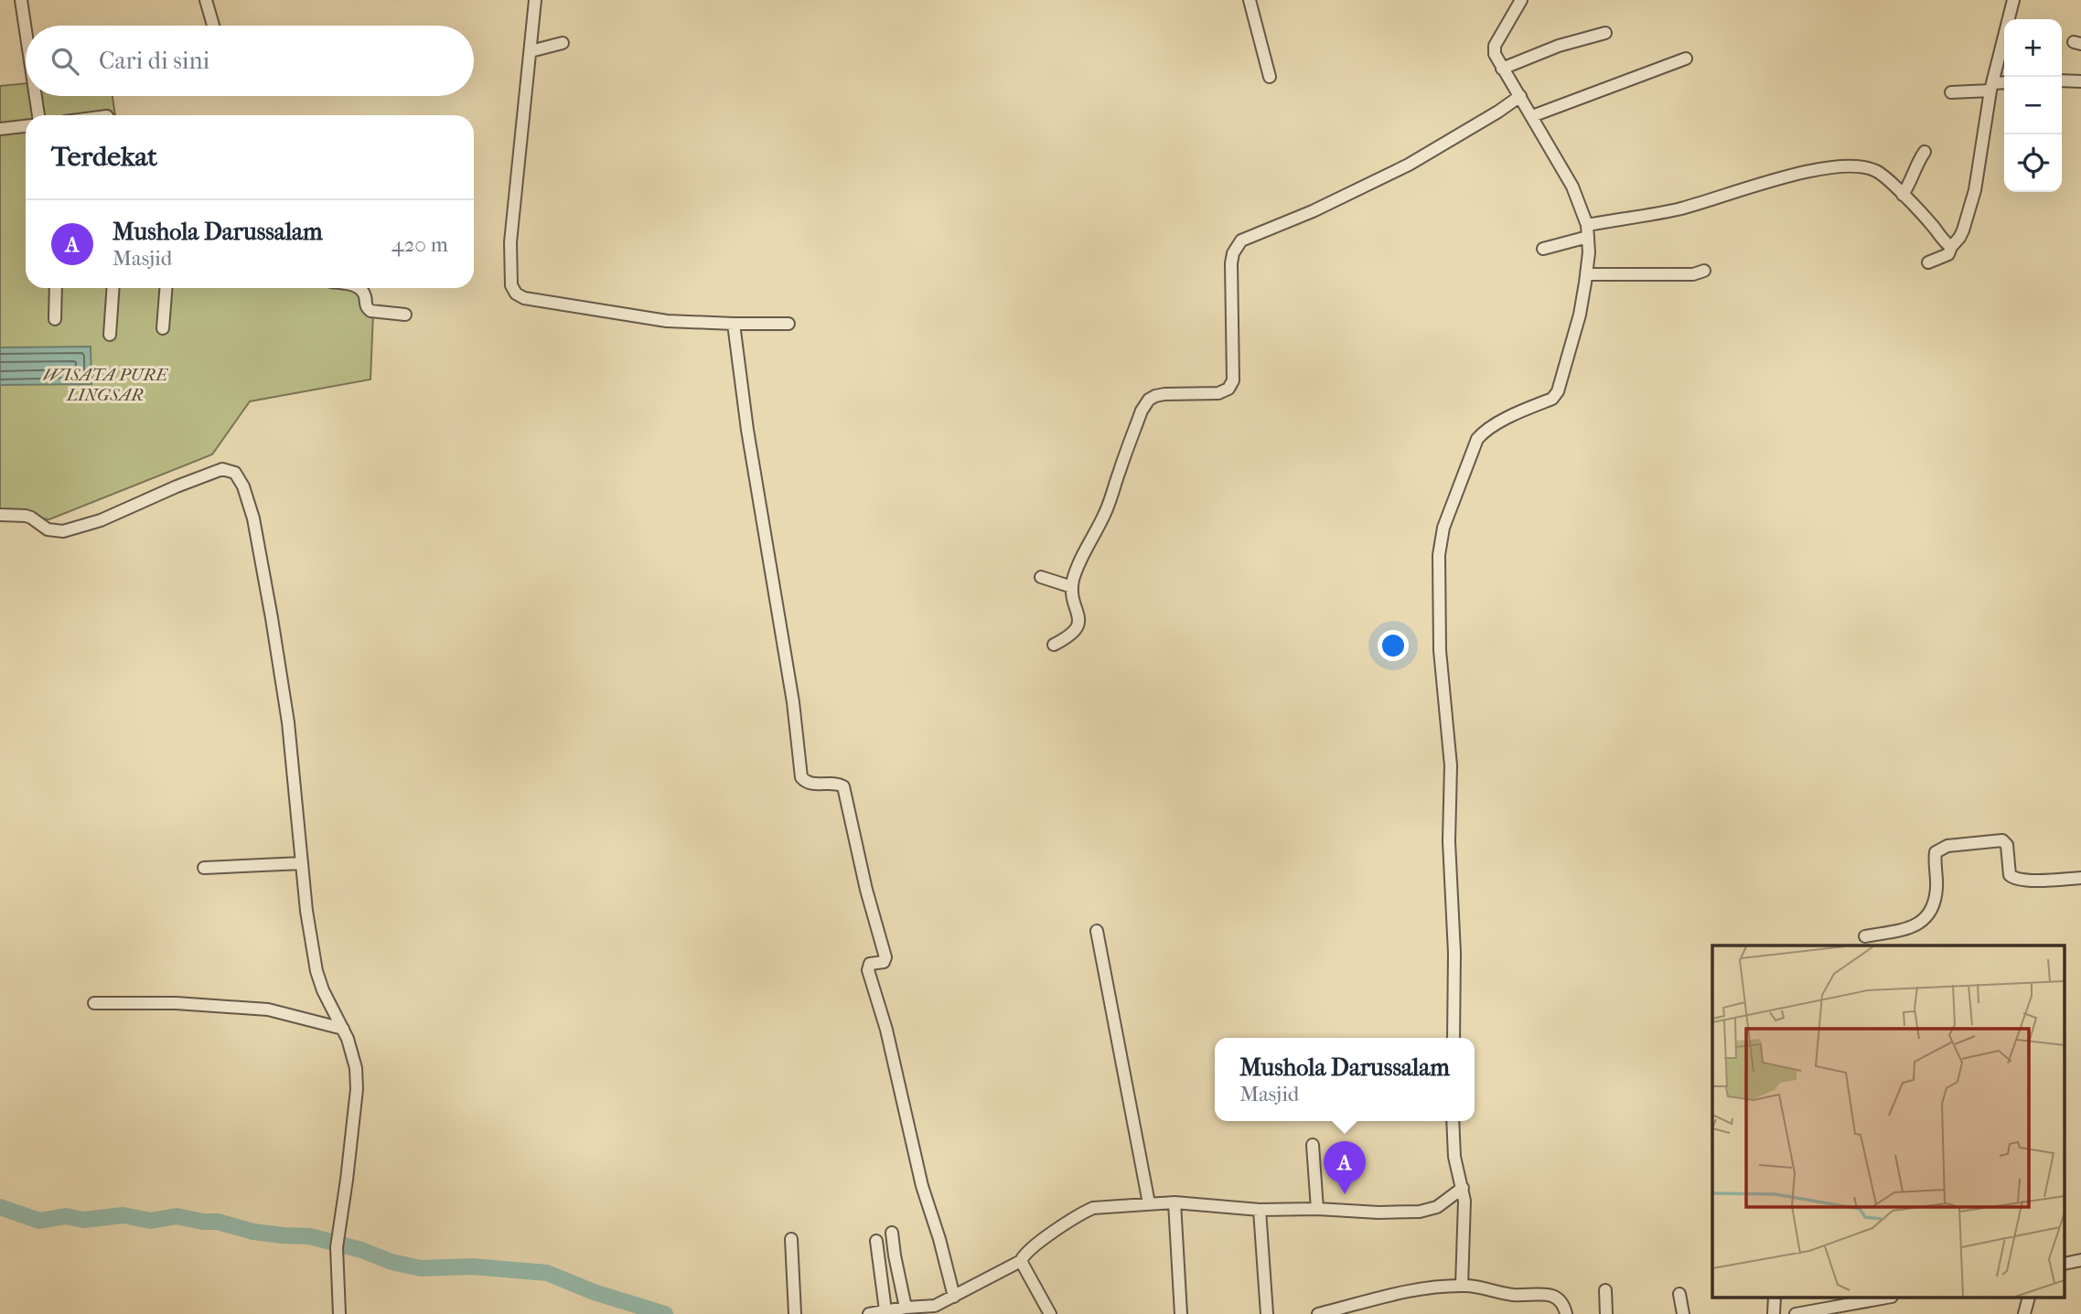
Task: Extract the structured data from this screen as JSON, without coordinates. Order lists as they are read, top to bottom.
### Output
{
  "parks": ["WISATA PURE LINGSAR"],
  "page": {
    "map_buttons": ["+", "−"],
    "search": "Cari di sini",
    "heading": "Terdekat",
    "list": [
      {
        "mark": "A",
        "name": "Mushola Darussalam",
        "note": "Masjid",
        "value": "420 m"
      }
    ],
    "popup": ["Mushola Darussalam", "Masjid"],
    "pins": "A"
  }
}
